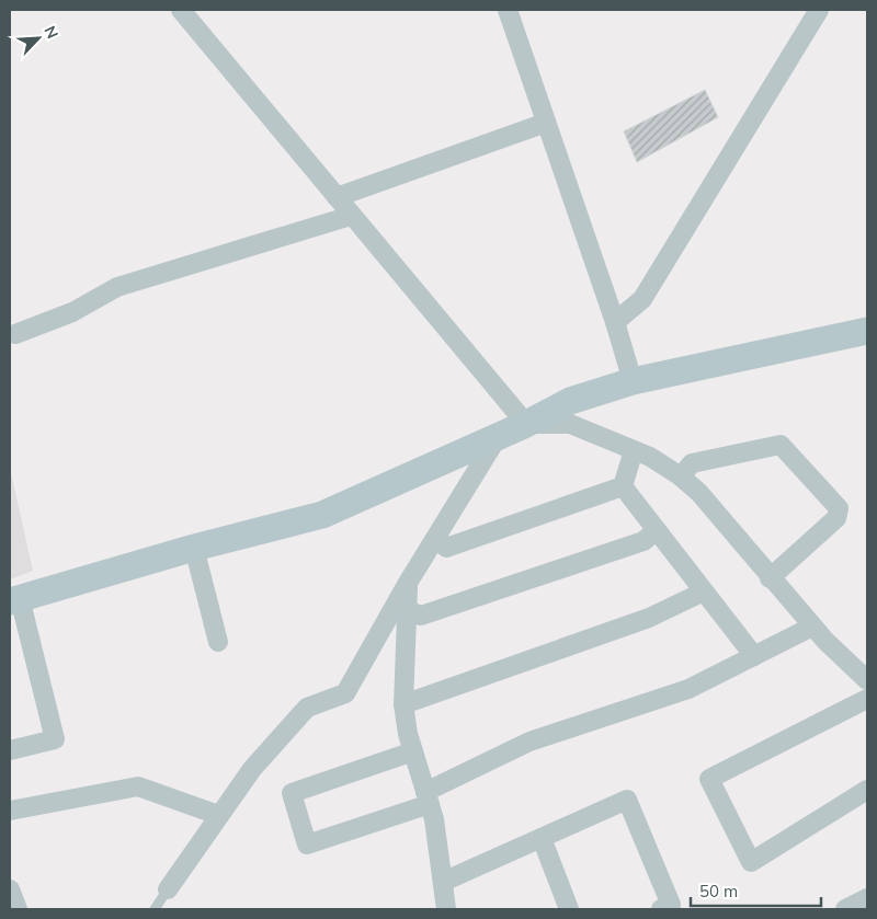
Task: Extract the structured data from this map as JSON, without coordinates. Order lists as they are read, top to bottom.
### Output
{
  "scale_bar": "50 m",
  "north": "top right"
}
